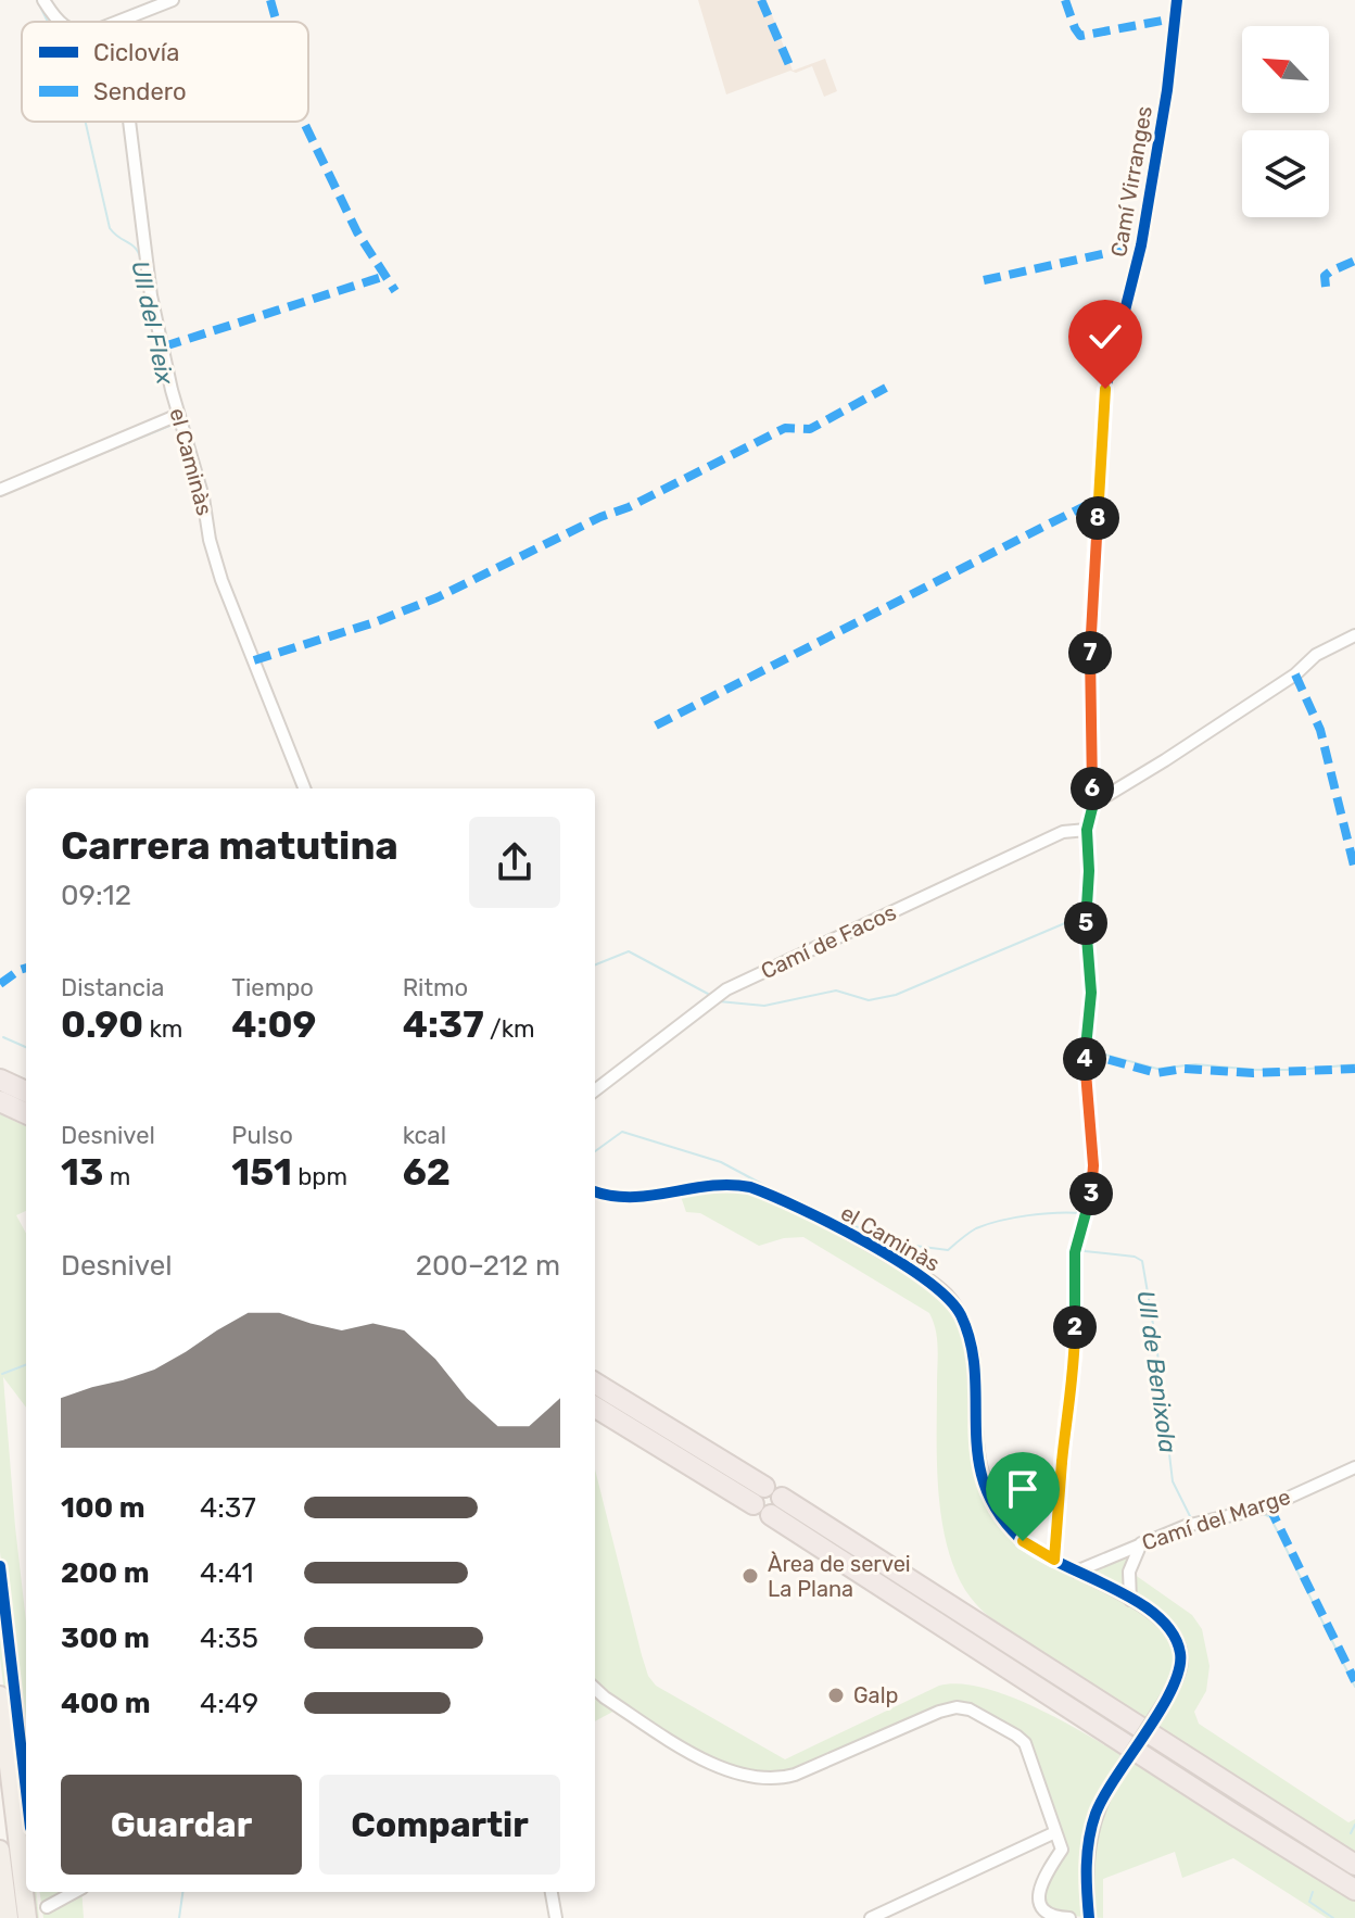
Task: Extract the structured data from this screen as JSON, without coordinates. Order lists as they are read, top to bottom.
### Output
{
  "streets": {
    "street": [
      "Camí Virranges",
      "el Caminàs",
      "Camí de Facos",
      "Camí del Marge"
    ]
  },
  "crossings": [
    ["Camí Virranges", "el Caminàs"],
    ["Camí Virranges", "Camí de Facos"],
    ["el Caminàs", "Camí del Marge"]
  ],
  "water": ["Ull del Fleix", "Ull de Benixola"],
  "places": ["Àrea de servei La Plana", "Galp"],
  "legend": ["Ciclovía", "Sendero"],
  "north": "top left",
  "page": {
    "pins": [
      "8",
      "7",
      "6",
      "5",
      "4",
      "3",
      "2"
    ],
    "heading": ["Carrera matutina", "09:12"],
    "stats": [
      ["Distancia", "0.90 km"],
      ["Tiempo", "4:09"],
      ["Ritmo", "4:37 /km"],
      ["Desnivel", "13 m"],
      ["Pulso", "151 bpm"],
      ["kcal", "62"]
    ],
    "chart": ["Desnivel", "200–212 m"],
    "list": [
      {
        "name": "100 m",
        "note": "4:37"
      },
      {
        "name": "200 m",
        "note": "4:41"
      },
      {
        "name": "300 m",
        "note": "4:35"
      },
      {
        "name": "400 m",
        "note": "4:49"
      }
    ],
    "buttons": ["Guardar", "Compartir"]
  }
}
